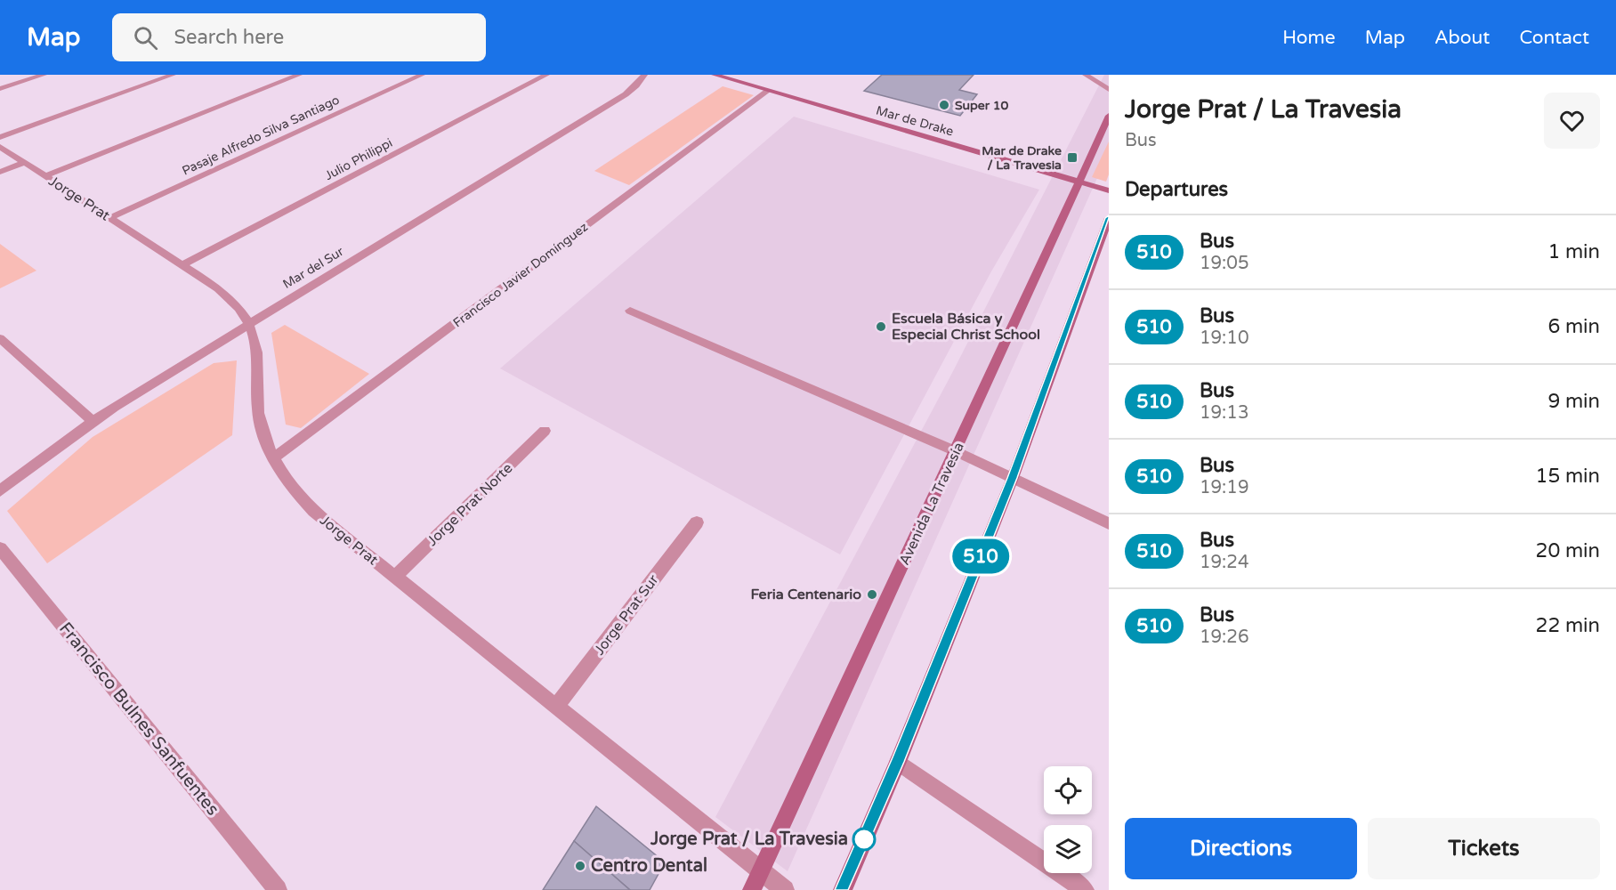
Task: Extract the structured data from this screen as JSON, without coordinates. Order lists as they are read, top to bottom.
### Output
{
  "streets": {
    "street": [
      "Mar de Drake",
      "Pasaje Alfredo Silva Santiago",
      "Julio Philippi",
      "Jorge Prat",
      "Mar del Sur",
      "Francisco Javier Domínguez",
      "Avenida La Travesía",
      "Jorge Prat Norte",
      "Jorge Prat Sur",
      "Francisco Bulnes Sanfuentes"
    ]
  },
  "crossings": [
    ["Mar de Drake", "Francisco Javier Domínguez"],
    ["Mar de Drake", "Avenida La Travesía"],
    ["Pasaje Alfredo Silva Santiago", "Jorge Prat"],
    ["Julio Philippi", "Jorge Prat"],
    ["Jorge Prat", "Mar del Sur"],
    ["Jorge Prat", "Francisco Javier Domínguez"],
    ["Jorge Prat", "Avenida La Travesía"],
    ["Jorge Prat", "Jorge Prat Norte"],
    ["Jorge Prat", "Jorge Prat Sur"]
  ],
  "places": {
    "other": [
      "Super 10",
      "Escuela Básica y Especial Christ School",
      "Feria Centenario",
      "Jorge Prat / La Travesia",
      "Centro Dental"
    ],
    "transit": ["Mar de Drake / La Travesia"]
  },
  "lines": ["bus line 510"],
  "page": {
    "header": "Map",
    "search": "Search here",
    "nav": [
      "Home",
      "Map",
      "About",
      "Contact"
    ],
    "on_map": "510",
    "heading": [
      ["Jorge Prat / La Travesia", "Bus"],
      "Departures"
    ],
    "list": [
      {
        "mark": "510",
        "name": "Bus",
        "note": "19:05",
        "value": "1 min"
      },
      {
        "mark": "510",
        "name": "Bus",
        "note": "19:10",
        "value": "6 min"
      },
      {
        "mark": "510",
        "name": "Bus",
        "note": "19:13",
        "value": "9 min"
      },
      {
        "mark": "510",
        "name": "Bus",
        "note": "19:19",
        "value": "15 min"
      },
      {
        "mark": "510",
        "name": "Bus",
        "note": "19:24",
        "value": "20 min"
      },
      {
        "mark": "510",
        "name": "Bus",
        "note": "19:26",
        "value": "22 min"
      }
    ],
    "buttons": ["Directions", "Tickets"]
  }
}
